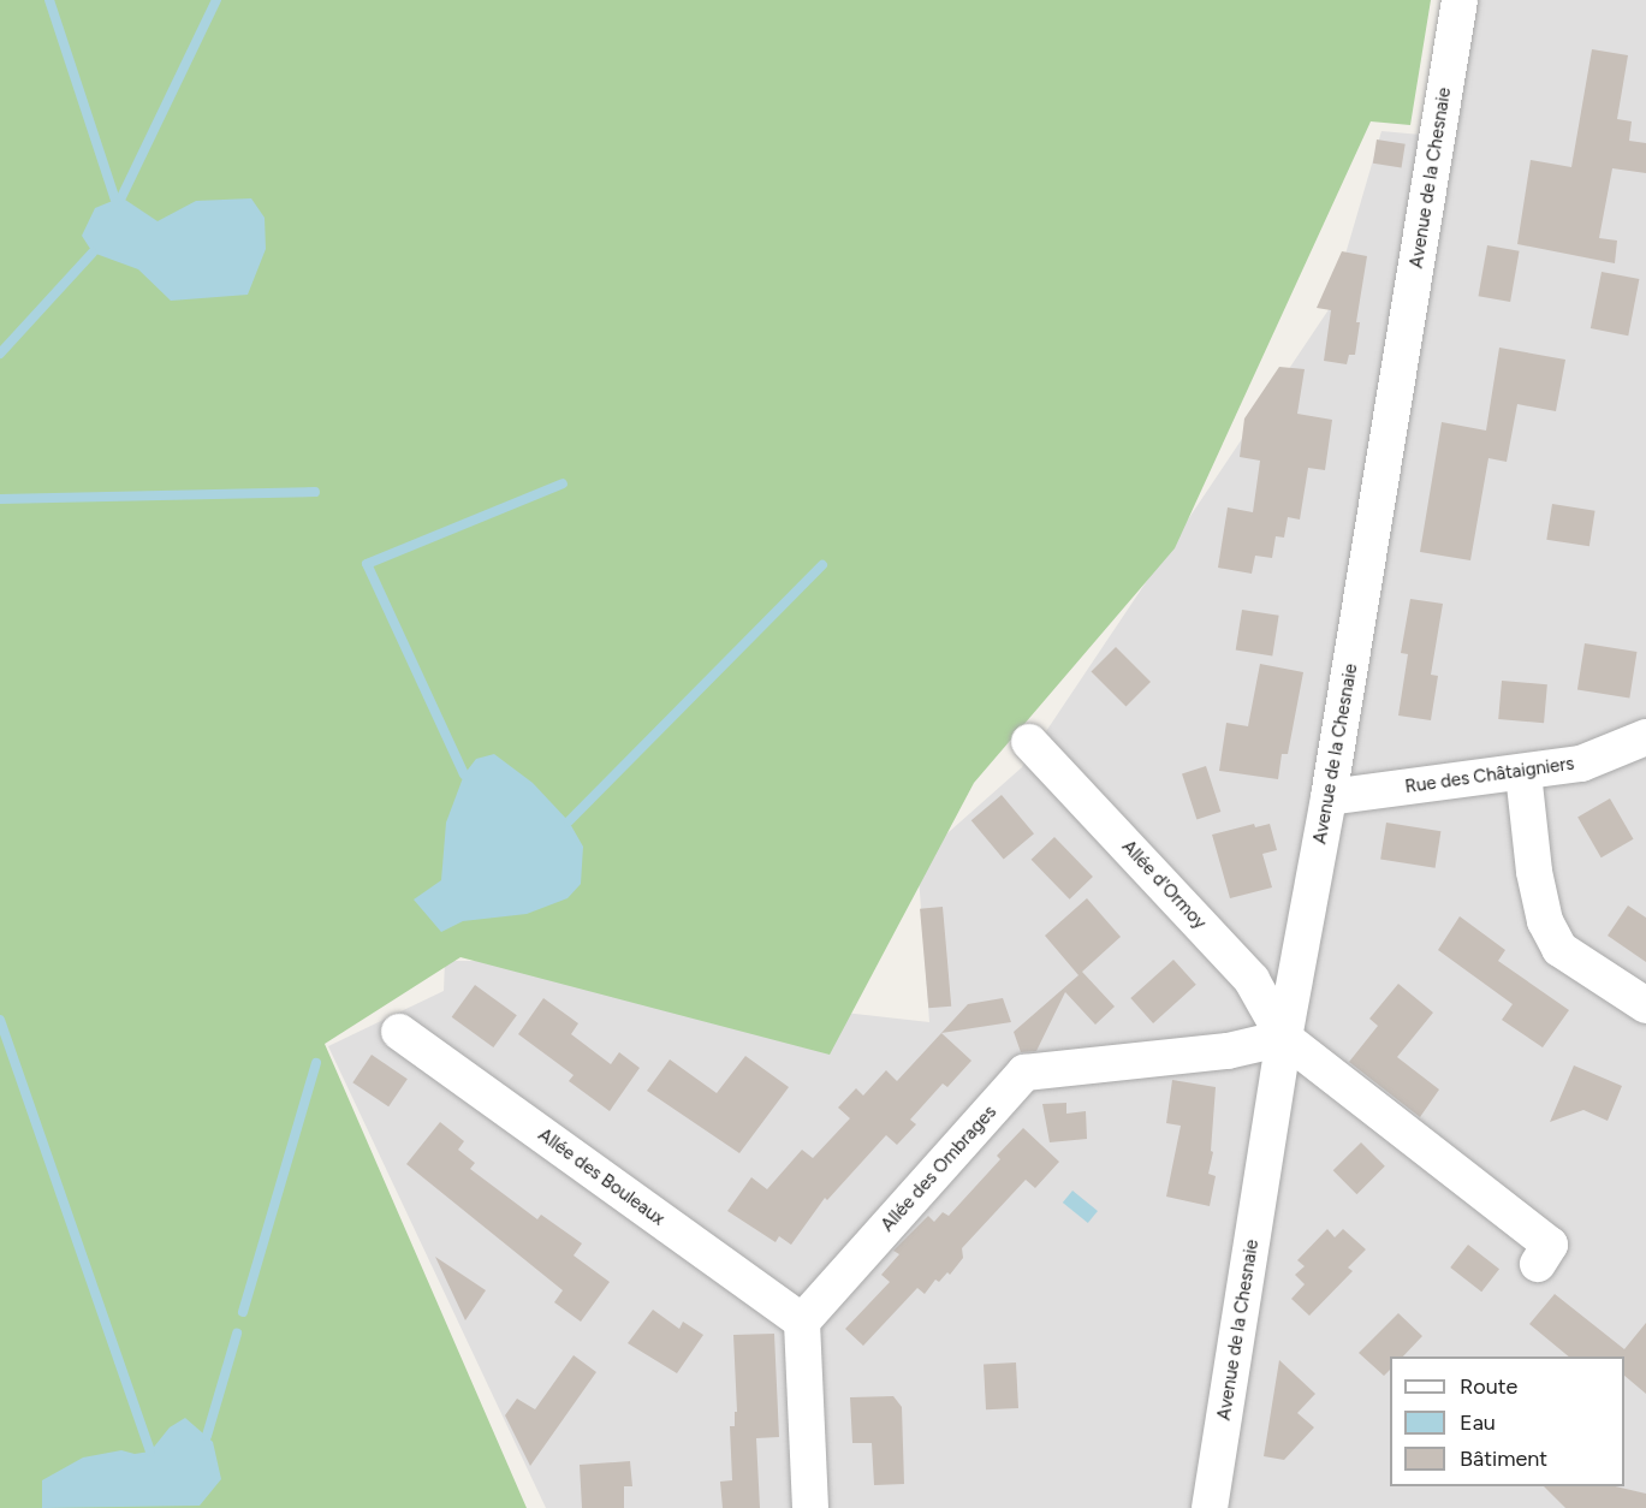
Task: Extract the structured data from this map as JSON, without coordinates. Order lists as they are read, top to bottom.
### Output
{
  "streets": {
    "street": [
      "Avenue de la Chesnaie",
      "Rue des Châtaigniers",
      "Allée d'Ormoy",
      "Allée des Ombrages",
      "Allée des Bouleaux"
    ]
  },
  "crossings": [
    ["Avenue de la Chesnaie", "Rue des Châtaigniers"],
    ["Avenue de la Chesnaie", "Allée d'Ormoy"],
    ["Avenue de la Chesnaie", "Allée des Ombrages"],
    ["Allée d'Ormoy", "Allée des Ombrages"],
    ["Allée des Ombrages", "Allée des Bouleaux"]
  ],
  "legend": ["Route", "Eau", "Bâtiment"]
}
